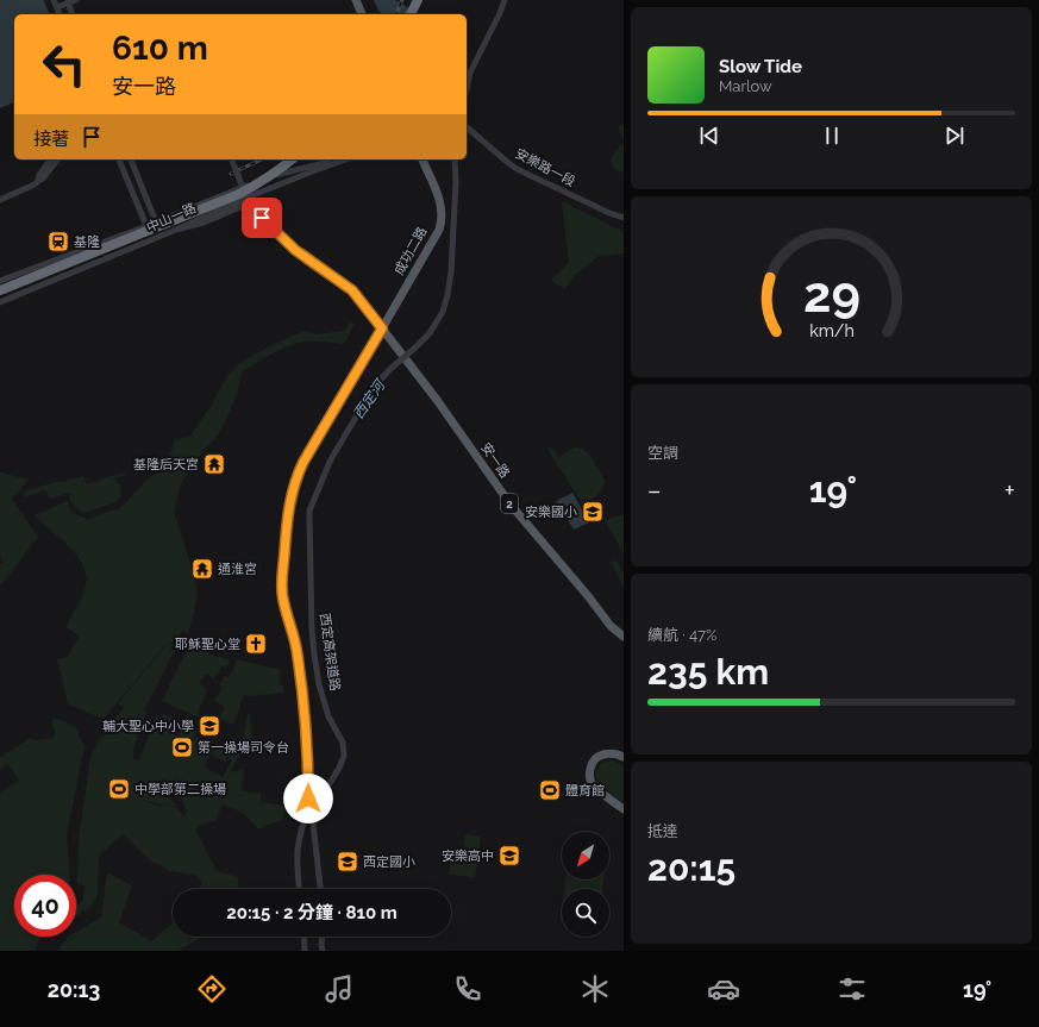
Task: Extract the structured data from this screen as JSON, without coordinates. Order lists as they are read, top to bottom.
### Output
{
  "streets": {
    "main road": ["成功二路", "安一路", "2"],
    "street": ["安樂路一段", "中山一路", "西定高架道路"]
  },
  "crossings": [
    ["成功二路", "安一路"]
  ],
  "water": ["西定河"],
  "places": {
    "station": ["基隆"],
    "temple": ["基隆后天宮", "通淮宮"],
    "school or university": [
      "安樂國小",
      "輔大聖心中小學",
      "安樂高中",
      "西定國小"
    ],
    "church": ["耶穌聖心堂"],
    "sports": ["第一操場司令台", "中學部第二操場", "體育館"]
  },
  "north": "bottom left",
  "page": {
    "turn": ["610 m", "安一路"],
    "song": ["Slow Tide", "Marlow"],
    "then": "接著",
    "tile": [
      "空調",
      ["續航 · 47%", "235 km"],
      ["抵達", "20:15"]
    ],
    "heat": ["−", "19°", "+"],
    "limit": "40",
    "trip": "20:15 · 2 分鐘 · 810 m",
    "tabs": ["20:13", "19°"],
    "gauge": ["29", "km/h"]
  }
}
